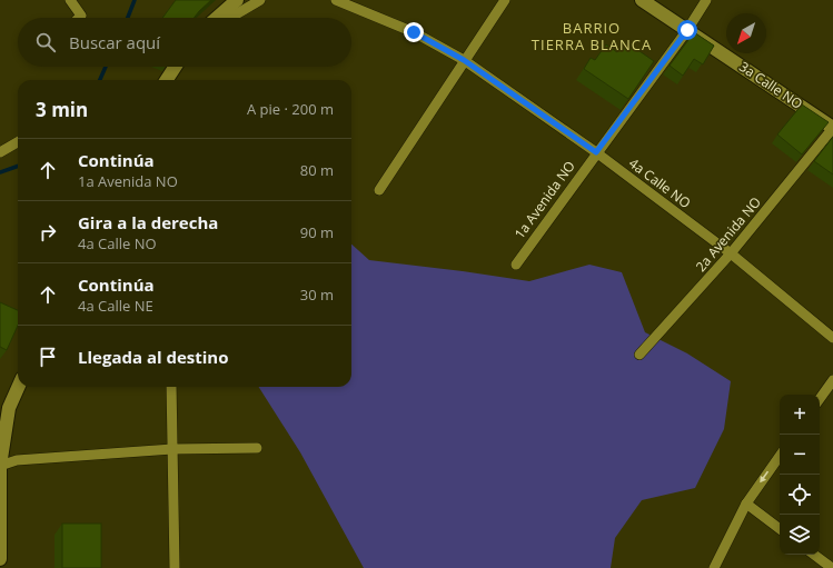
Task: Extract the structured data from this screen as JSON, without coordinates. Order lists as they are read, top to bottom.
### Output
{
  "streets": {
    "main road": ["3a Calle NO"],
    "street": ["4a Calle NO", "1a Avenida NO", "2a Avenida NO"]
  },
  "crossings": [
    ["3a Calle NO", "1a Avenida NO"],
    ["3a Calle NO", "2a Avenida NO"],
    ["4a Calle NO", "1a Avenida NO"],
    ["4a Calle NO", "2a Avenida NO"]
  ],
  "districts": ["BARRIO TIERRA BLANCA"],
  "north": "bottom left",
  "page": {
    "search": "Buscar aquí",
    "heading": ["3 min", "A pie · 200 m"],
    "list": [
      ["Continúa", "1a Avenida NO", "80 m"],
      ["Gira a la derecha", "4a Calle NO", "90 m"],
      ["Continúa", "4a Calle NE", "30 m"],
      "Llegada al destino"
    ],
    "map_buttons": ["+", "−"]
  }
}
